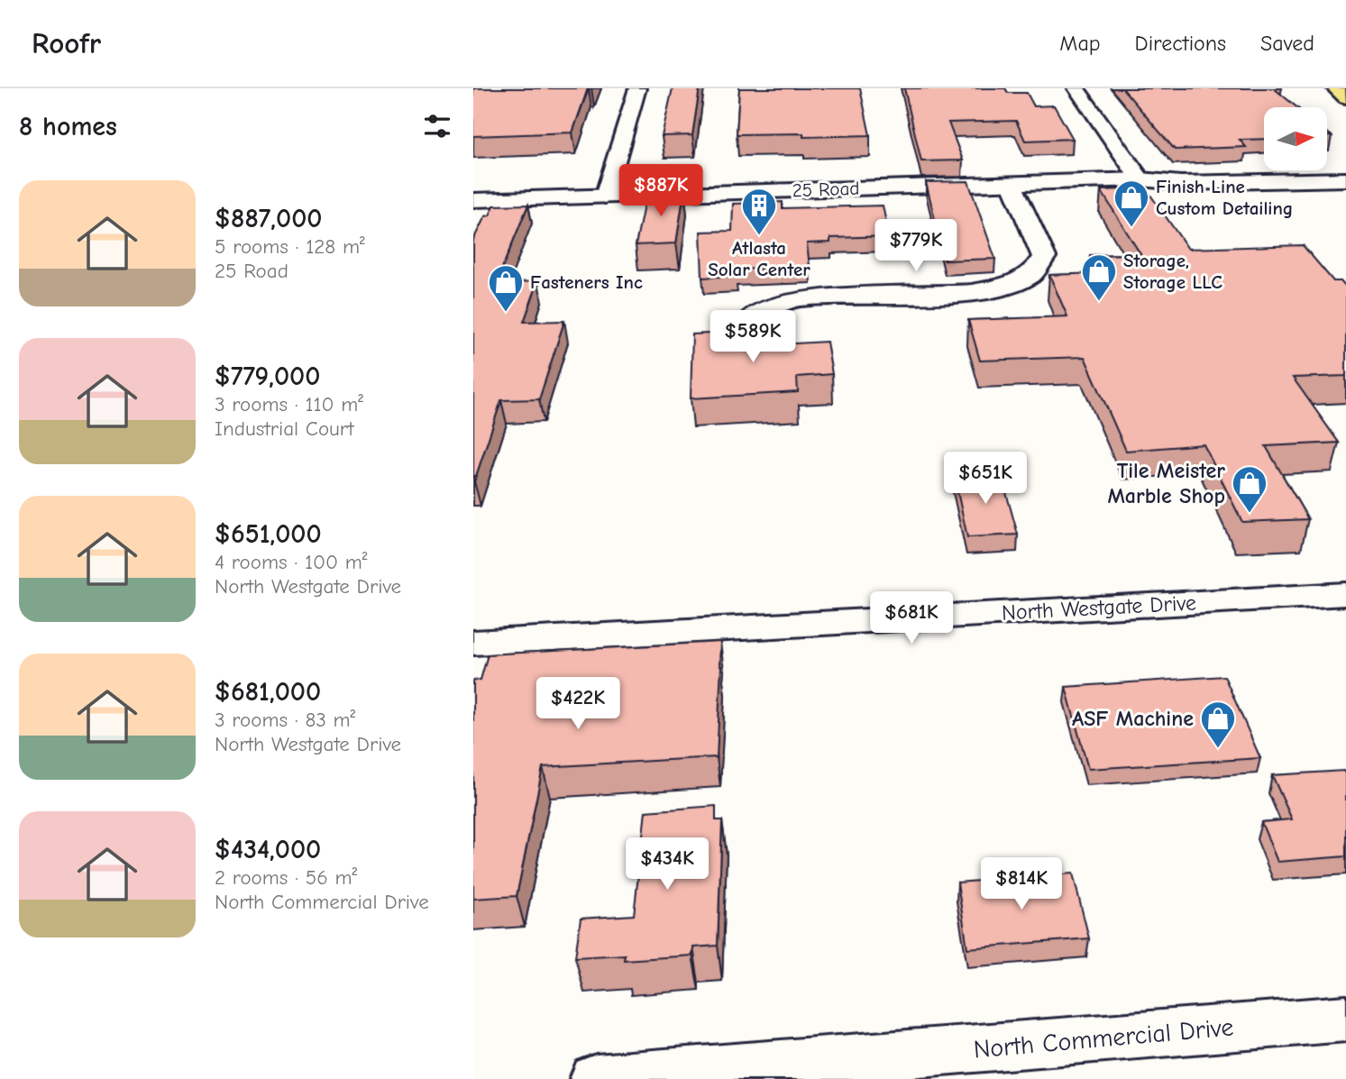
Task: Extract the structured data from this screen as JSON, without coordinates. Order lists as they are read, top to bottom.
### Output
{
  "streets": {
    "street": ["25 Road", "North Westgate Drive", "North Commercial Drive"]
  },
  "places": {
    "shop": [
      "Finish Line Custom Detailing",
      "Storage, Storage LLC",
      "Fasteners Inc",
      "Tile Meister Marble Shop",
      "ASF Machine"
    ],
    "building": ["Atlasta Solar Center"]
  },
  "north": "right",
  "page": {
    "header": "Roofr",
    "nav": ["Map", "Directions", "Saved"],
    "heading": "8 homes",
    "list": [
      {
        "name": "$887,000",
        "note": "5 rooms · 128 m² · 25 Road"
      },
      {
        "name": "$779,000",
        "note": "3 rooms · 110 m² · Industrial Court"
      },
      {
        "name": "$651,000",
        "note": "4 rooms · 100 m² · North Westgate Drive"
      },
      {
        "name": "$681,000",
        "note": "3 rooms · 83 m² · North Westgate Drive"
      },
      {
        "name": "$434,000",
        "note": "2 rooms · 56 m² · North Commercial Drive"
      }
    ],
    "price": [
      "$887K",
      "$779K",
      "$589K",
      "$651K",
      "$681K",
      "$422K",
      "$434K",
      "$814K"
    ]
  }
}
